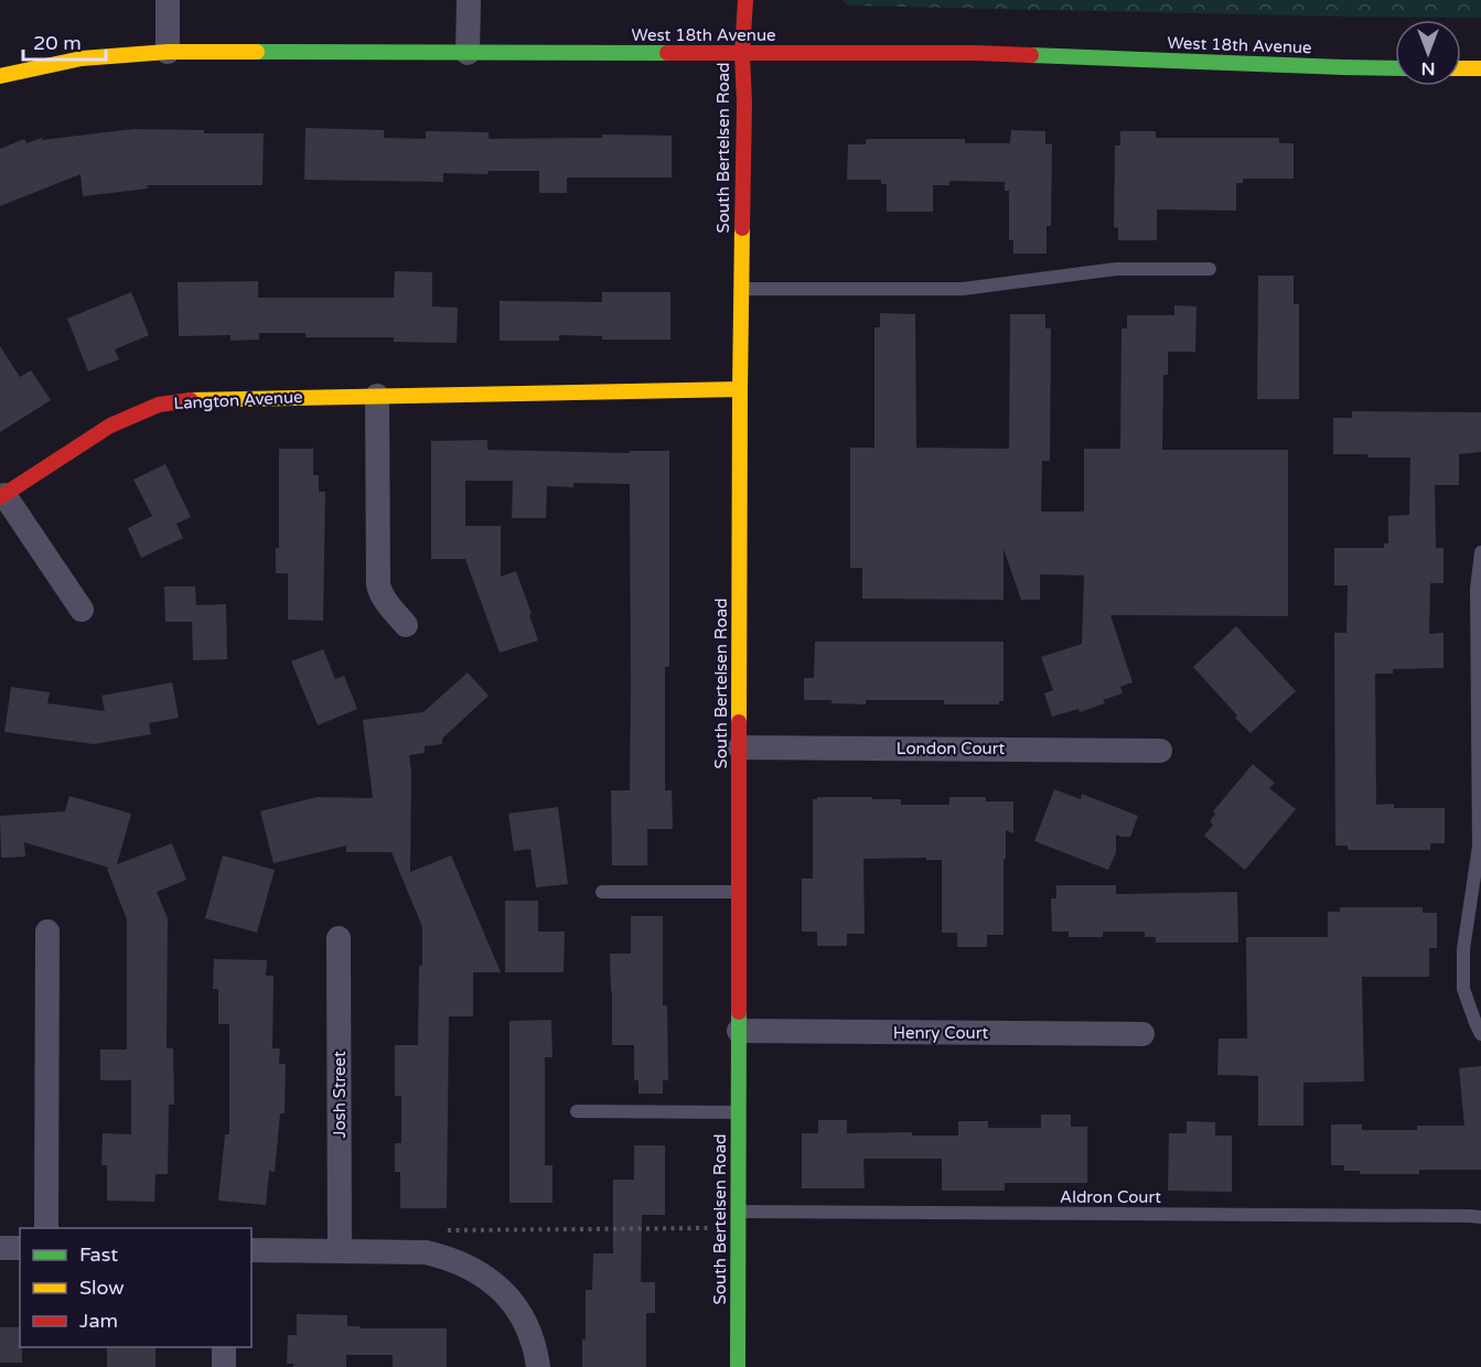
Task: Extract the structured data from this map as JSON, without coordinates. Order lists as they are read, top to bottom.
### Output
{
  "streets": {
    "street": [
      "West 18th Avenue",
      "South Bertelsen Road",
      "Langton Avenue",
      "London Court",
      "Henry Court",
      "Josh Street"
    ],
    "lane": ["Aldron Court"]
  },
  "crossings": [
    ["West 18th Avenue", "South Bertelsen Road"],
    ["South Bertelsen Road", "Langton Avenue"],
    ["South Bertelsen Road", "London Court"],
    ["South Bertelsen Road", "Henry Court"],
    ["South Bertelsen Road", "Aldron Court"]
  ],
  "legend": ["Fast", "Slow", "Jam"],
  "scale_bar": "20 m",
  "north": "bottom"
}
